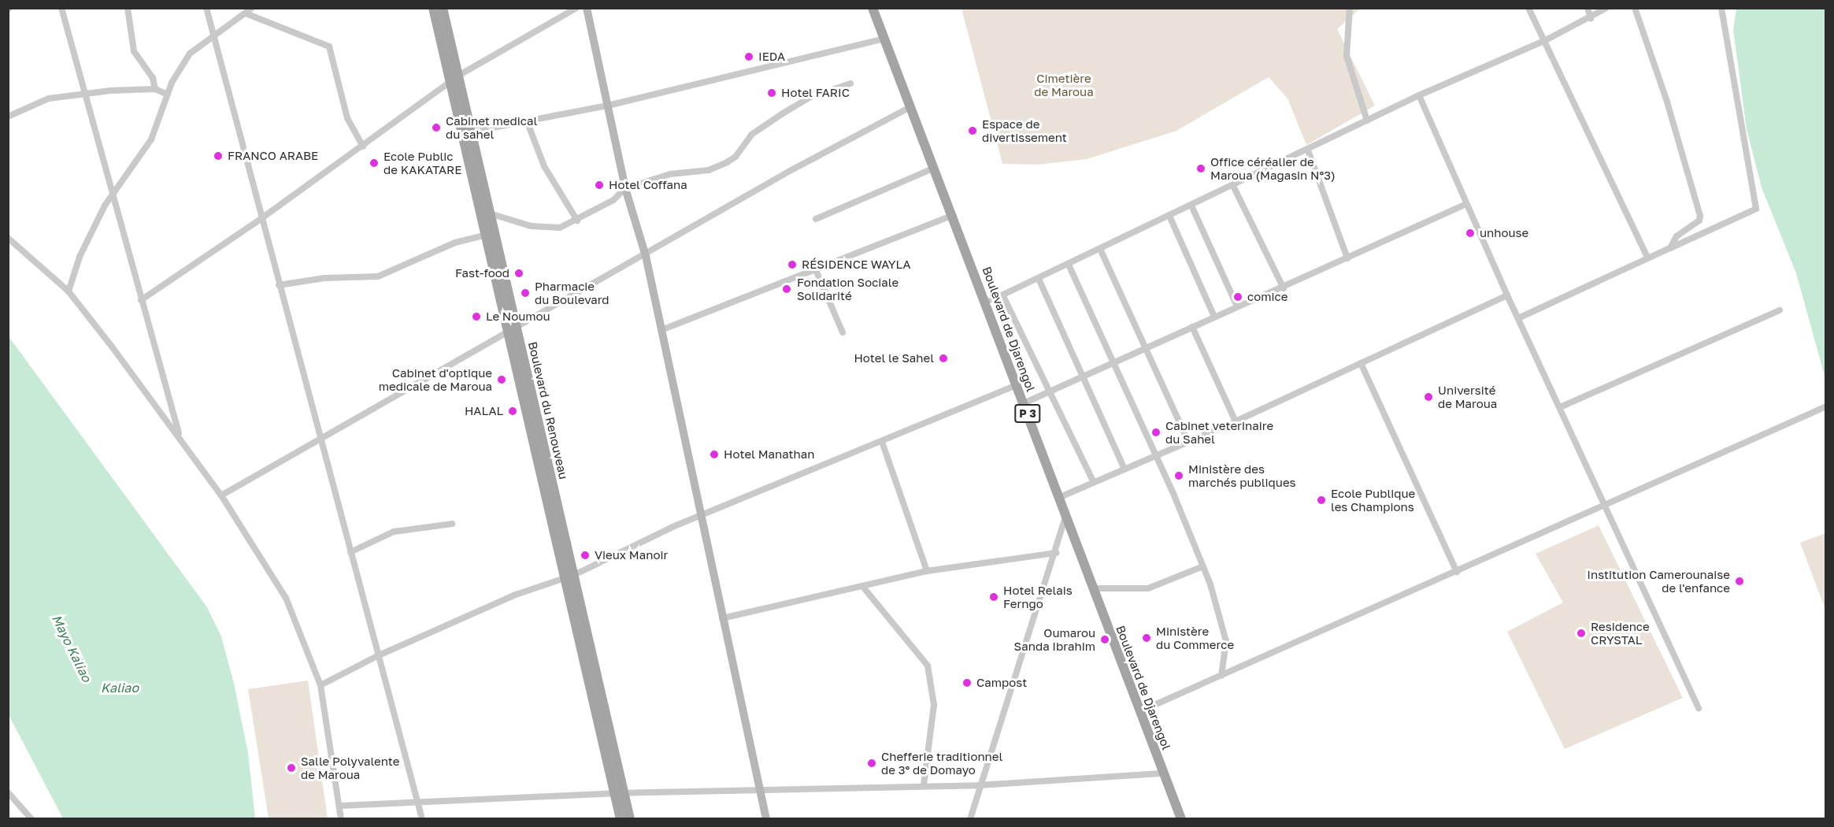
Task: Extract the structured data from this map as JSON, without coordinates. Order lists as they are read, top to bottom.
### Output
{
  "streets": {
    "main road": ["Boulevard de Djarengol", "Boulevard du Renouveau", "P 3"]
  },
  "water": ["Mayo Kaliao", "Kaliao"],
  "parks": ["Cimetière de Maroua"],
  "places": [
    "IEDA",
    "Hotel FARIC",
    "Cabinet medical du sahel",
    "Espace de divertissement",
    "FRANCO ARABE",
    "Ecole Public de KAKATARE",
    "Office céréalier de Maroua (Magasin N°3)",
    "Hotel Coffana",
    "unhouse",
    "RÉSIDENCE WAYLA",
    "Fast-food",
    "Fondation Sociale Solidarité",
    "Pharmacie du Boulevard",
    "comice",
    "Le Noumou",
    "Hotel le Sahel",
    "Cabinet d'optique medicale de Maroua",
    "Université de Maroua",
    "HALAL",
    "Cabinet veterinaire du Sahel",
    "Hotel Manathan",
    "Ministère des marchés publiques",
    "Ecole Publique les Champions",
    "Vieux Manoir",
    "Institution Camerounaise de l'enfance",
    "Hotel Relais Ferngo",
    "Residence CRYSTAL",
    "Ministère du Commerce",
    "Oumarou Sanda Ibrahim",
    "Campost",
    "Chefferie traditionnel de 3° de Domayo",
    "Salle Polyvalente de Maroua"
  ]
}
